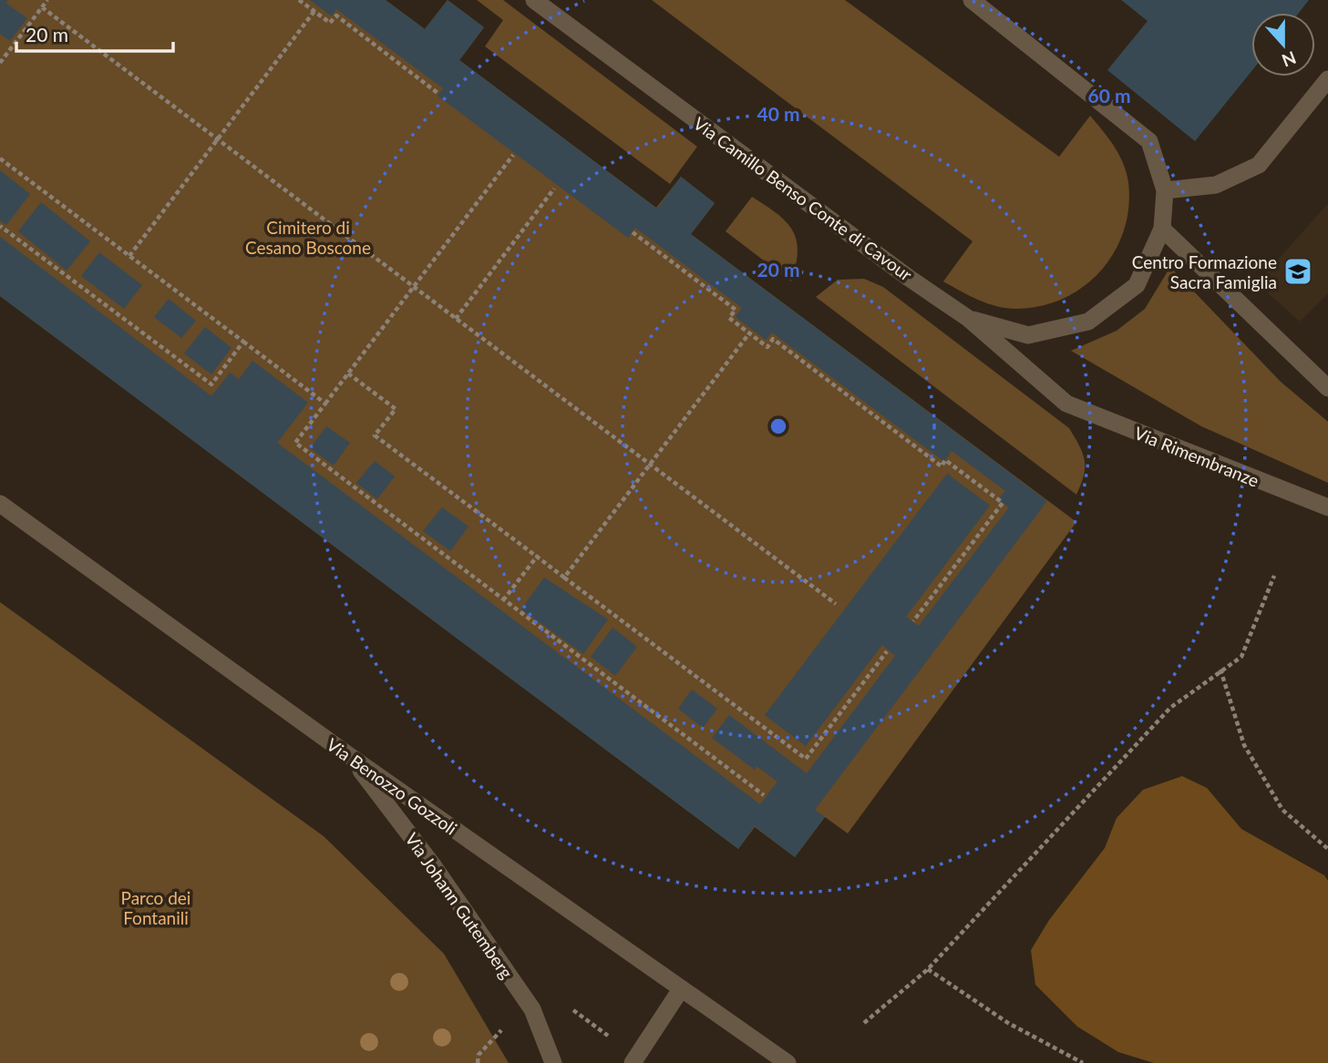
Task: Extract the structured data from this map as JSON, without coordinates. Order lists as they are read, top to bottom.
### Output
{
  "streets": {
    "street": [
      "Via Camillo Benso Conte di Cavour",
      "Via Rimembranze",
      "Via Benozzo Gozzoli",
      "Via Johann Gutemberg"
    ]
  },
  "crossings": [
    ["Via Camillo Benso Conte di Cavour", "Via Rimembranze"],
    ["Via Benozzo Gozzoli", "Via Johann Gutemberg"]
  ],
  "parks": ["Cimitero di Cesano Boscone", "Parco dei Fontanili"],
  "places": {
    "school or university": ["Centro Formazione Sacra Famiglia"]
  },
  "scale_bar": "20 m",
  "north": "bottom",
  "rings": ["60 m", "40 m", "20 m"]
}
